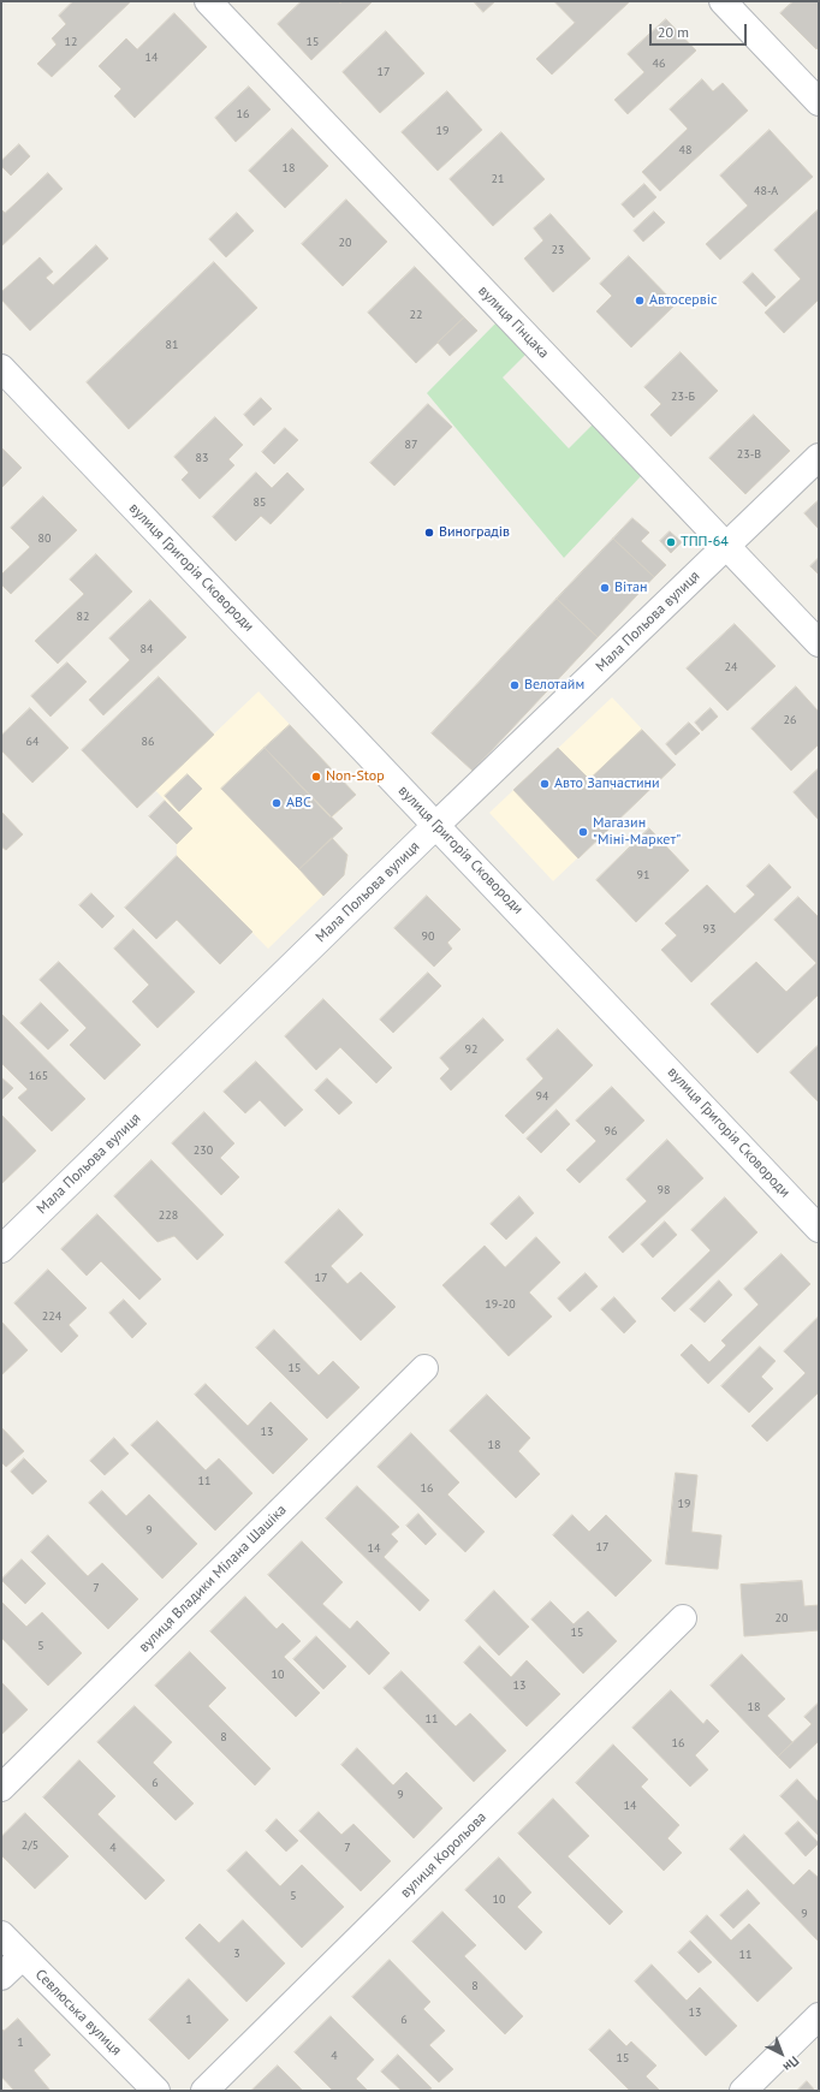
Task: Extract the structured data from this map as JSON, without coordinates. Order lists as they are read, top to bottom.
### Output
{
  "streets": {
    "street": [
      "вулиця Гінцака",
      "вулиця Григорія Сковороди",
      "Мала Польова вулиця",
      "вулиця Владики Мілана Шашіка",
      "вулиця Корольова",
      "Севлюська вулиця"
    ]
  },
  "crossings": [
    ["вулиця Гінцака", "Мала Польова вулиця"],
    ["вулиця Григорія Сковороди", "Мала Польова вулиця"]
  ],
  "places": [
    "Автосервіс",
    "Виноградів",
    "ТПП-64",
    "Вітан",
    "Велотайм",
    "Non-Stop",
    "Авто Запчастини",
    "ABC",
    "Магазин \"Міні-Маркет\""
  ],
  "house_numbers": [
    "12",
    "15",
    "14",
    "46",
    "17",
    "16",
    "19",
    "48",
    "18",
    "21",
    "48-А",
    "20",
    "23",
    "22",
    "81",
    "23-Б",
    "87",
    "23-В",
    "83",
    "85",
    "80",
    "82",
    "84",
    "24",
    "26",
    "64",
    "86",
    "91",
    "93",
    "90",
    "92",
    "165",
    "94",
    "96",
    "230",
    "98",
    "228",
    "17",
    "19-20",
    "224",
    "15",
    "13",
    "18",
    "11",
    "16",
    "19",
    "9",
    "17",
    "14",
    "7",
    "20",
    "15",
    "5",
    "10",
    "13",
    "18",
    "11",
    "8",
    "16",
    "6",
    "9",
    "14",
    "2/5",
    "4",
    "7",
    "5",
    "10",
    "9",
    "3",
    "11",
    "8",
    "13",
    "1",
    "6",
    "1",
    "4",
    "15"
  ],
  "scale_bar": "20 m",
  "north": "bottom right"
}
